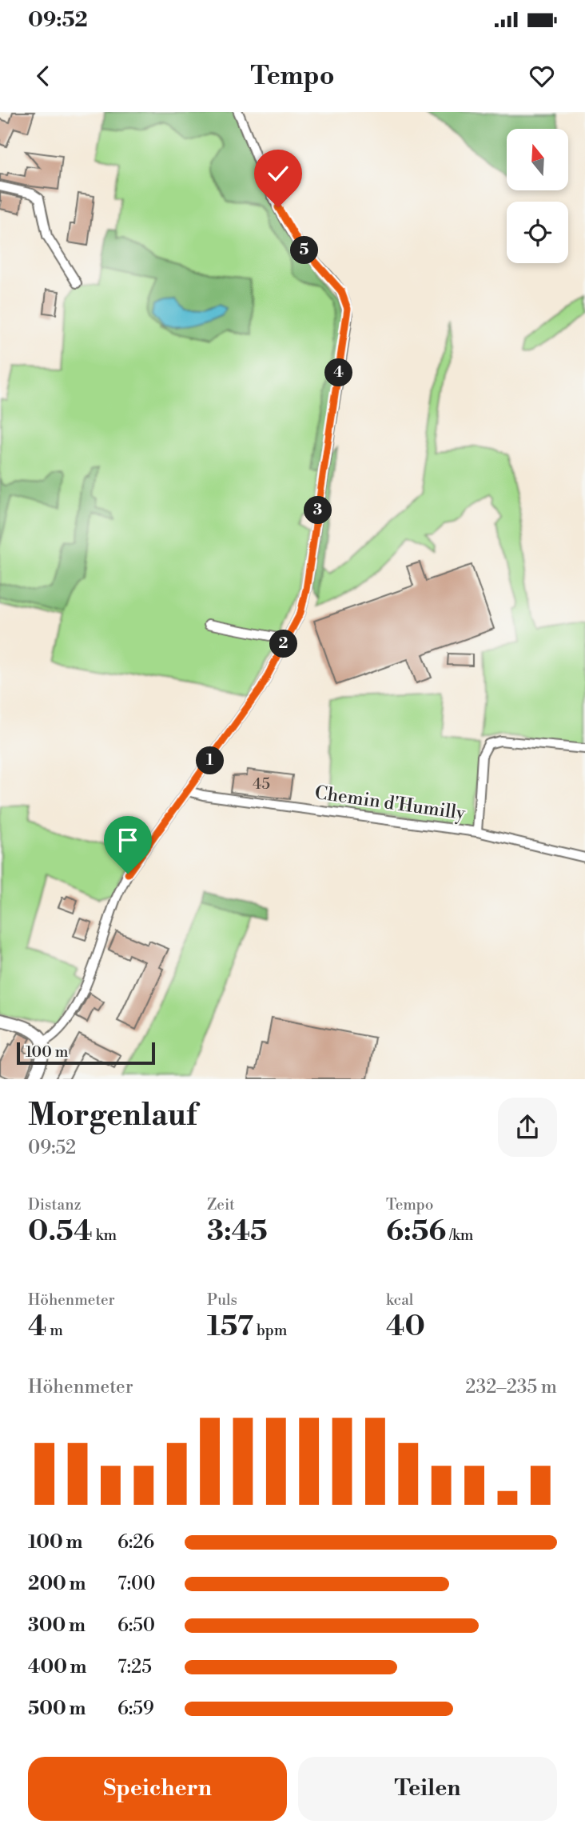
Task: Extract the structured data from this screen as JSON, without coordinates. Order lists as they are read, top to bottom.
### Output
{
  "streets": {
    "street": ["Chemin d'Humilly"]
  },
  "house_numbers": ["45"],
  "scale_bar": "100 m",
  "north": "top",
  "page": {
    "status": "09:52",
    "header": "Tempo",
    "pins": [
      "5",
      "4",
      "3",
      "2",
      "1"
    ],
    "scale": "100 m",
    "heading": ["Morgenlauf", "09:52"],
    "stats": [
      ["Distanz", "0.54 km"],
      ["Zeit", "3:45"],
      ["Tempo", "6:56 /km"],
      ["Höhenmeter", "4 m"],
      ["Puls", "157 bpm"],
      ["kcal", "40"]
    ],
    "chart": ["Höhenmeter", "232–235 m"],
    "list": [
      {
        "name": "100 m",
        "note": "6:26"
      },
      {
        "name": "200 m",
        "note": "7:00"
      },
      {
        "name": "300 m",
        "note": "6:50"
      },
      {
        "name": "400 m",
        "note": "7:25"
      },
      {
        "name": "500 m",
        "note": "6:59"
      }
    ],
    "buttons": ["Speichern", "Teilen"]
  }
}
